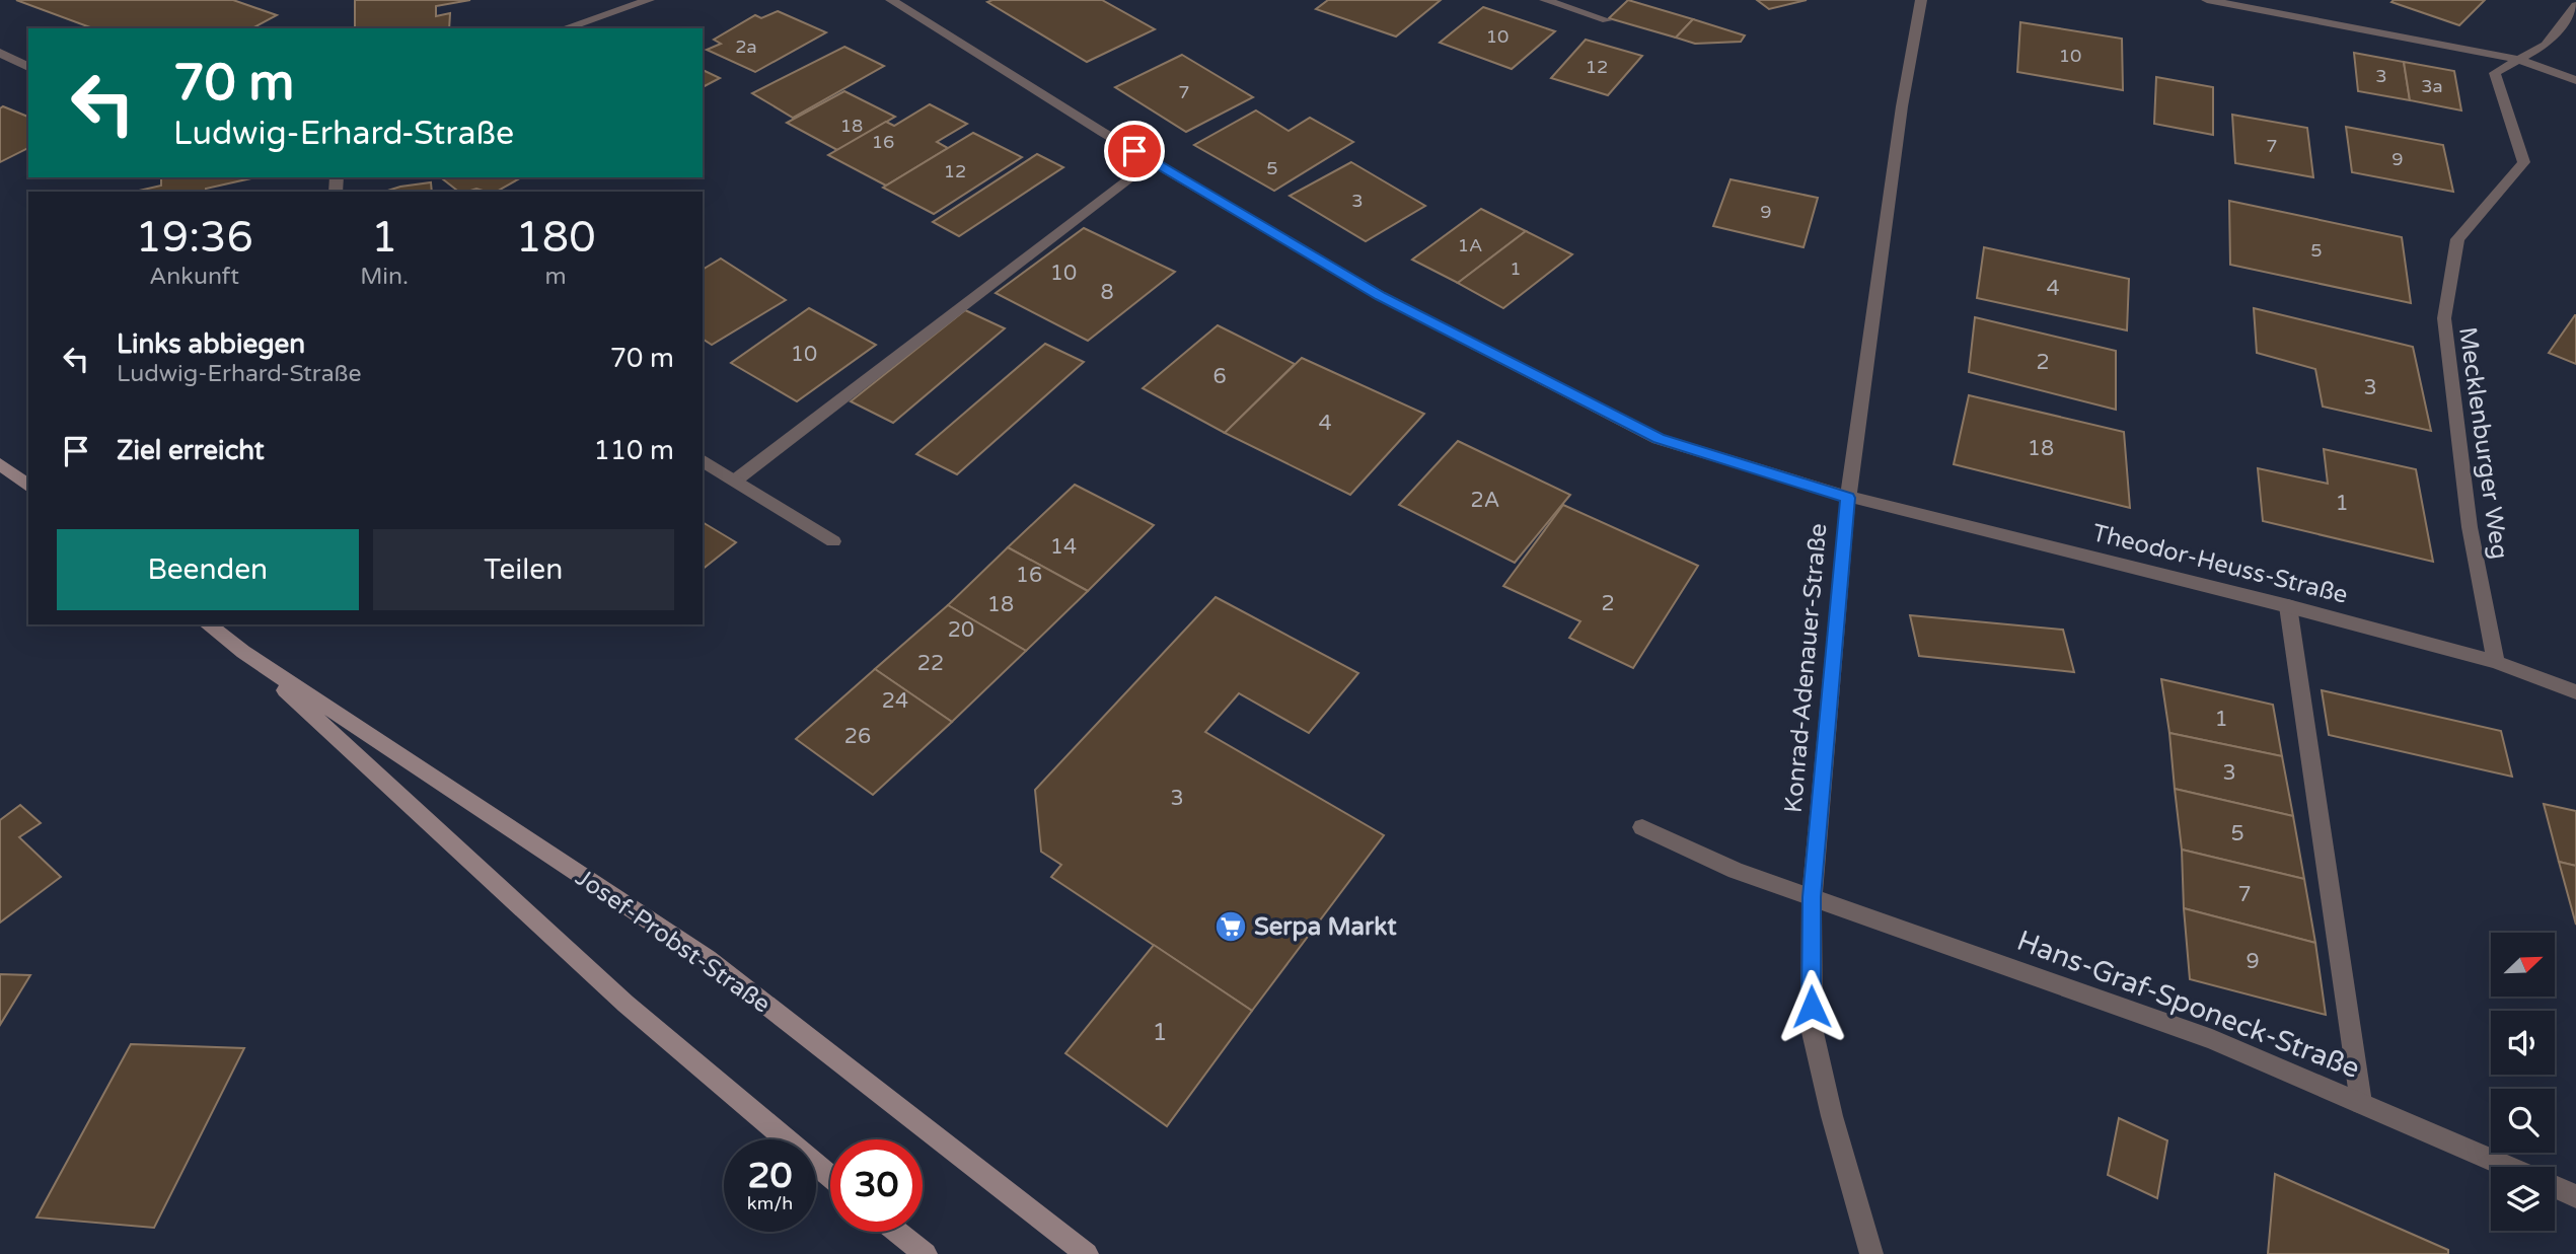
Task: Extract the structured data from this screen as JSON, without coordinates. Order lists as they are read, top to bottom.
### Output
{
  "streets": {
    "main road": ["Josef-Probst-Straße"],
    "street": [
      "Mecklenburger Weg",
      "Theodor-Heuss-Straße",
      "Konrad-Adenauer-Straße",
      "Hans-Graf-Sponeck-Straße"
    ]
  },
  "crossings": [
    ["Mecklenburger Weg", "Theodor-Heuss-Straße"],
    ["Theodor-Heuss-Straße", "Konrad-Adenauer-Straße"],
    ["Konrad-Adenauer-Straße", "Hans-Graf-Sponeck-Straße"]
  ],
  "places": {
    "supermarket": ["Serpa Markt"]
  },
  "house_numbers": [
    "10",
    "2a",
    "10",
    "12",
    "3",
    "3a",
    "7",
    "18",
    "16",
    "7",
    "9",
    "5",
    "12",
    "3",
    "9",
    "1A",
    "5",
    "1",
    "10",
    "4",
    "8",
    "10",
    "2",
    "6",
    "3",
    "4",
    "18",
    "2A",
    "1",
    "14",
    "16",
    "2",
    "18",
    "20",
    "22",
    "24",
    "1",
    "26",
    "3",
    "3",
    "5",
    "7",
    "9",
    "1"
  ],
  "north": "top right",
  "page": {
    "turn": ["70 m", "Ludwig-Erhard-Straße"],
    "eta": [
      "19:36",
      "Ankunft",
      "1",
      "Min.",
      "180",
      "m"
    ],
    "list": [
      {
        "name": "Links abbiegen",
        "note": "Ludwig-Erhard-Straße",
        "value": "70 m"
      },
      {
        "name": "Ziel erreicht",
        "value": "110 m"
      }
    ],
    "buttons": ["Beenden", "Teilen"],
    "speed": "20 km/h",
    "limit": "30"
  }
}
